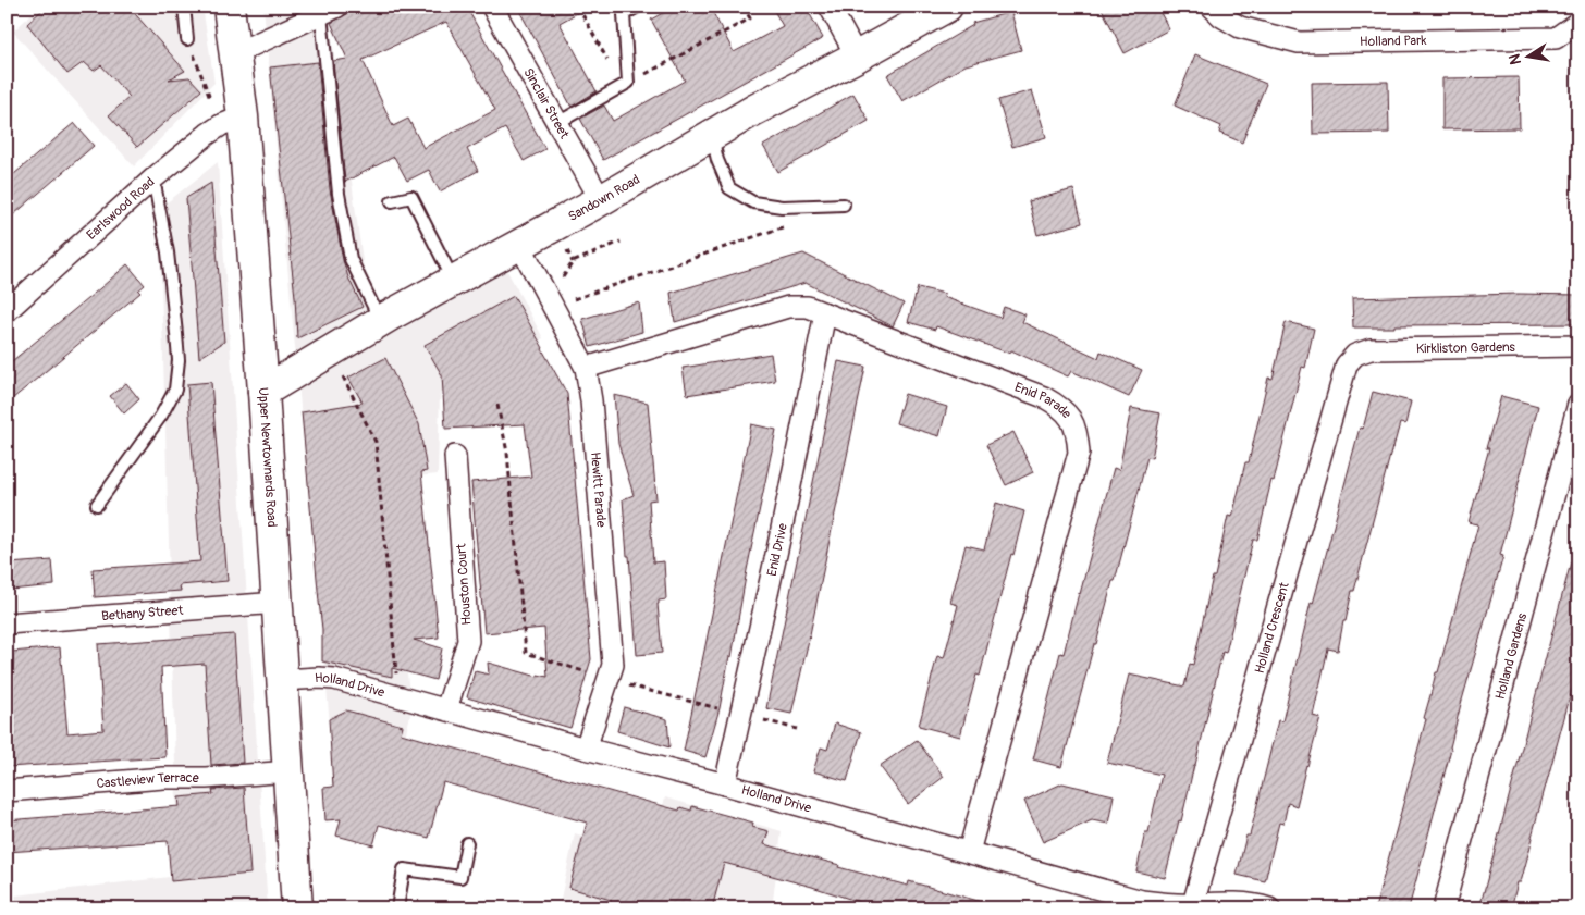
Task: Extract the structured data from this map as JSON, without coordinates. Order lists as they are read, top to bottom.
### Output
{
  "streets": {
    "main road": ["Sandown Road", "Upper Newtownards Road"],
    "street": [
      "Holland Park",
      "Sinclair Street",
      "Earlswood Road",
      "Kirkliston Gardens",
      "Enid Parade",
      "Hewitt Parade",
      "Enid Drive",
      "Houston Court",
      "Bethany Street",
      "Holland Crescent",
      "Holland Gardens",
      "Holland Drive",
      "Castleview Terrace"
    ]
  },
  "crossings": [
    ["Sinclair Street", "Sandown Road"],
    ["Sandown Road", "Upper Newtownards Road"],
    ["Sandown Road", "Hewitt Parade"],
    ["Earlswood Road", "Upper Newtownards Road"],
    ["Kirkliston Gardens", "Holland Crescent"],
    ["Enid Parade", "Hewitt Parade"],
    ["Enid Parade", "Enid Drive"],
    ["Enid Parade", "Holland Drive"],
    ["Upper Newtownards Road", "Bethany Street"],
    ["Upper Newtownards Road", "Holland Drive"],
    ["Upper Newtownards Road", "Castleview Terrace"],
    ["Hewitt Parade", "Holland Drive"],
    ["Enid Drive", "Holland Drive"],
    ["Houston Court", "Holland Drive"],
    ["Holland Crescent", "Holland Drive"]
  ],
  "north": "left"
}
